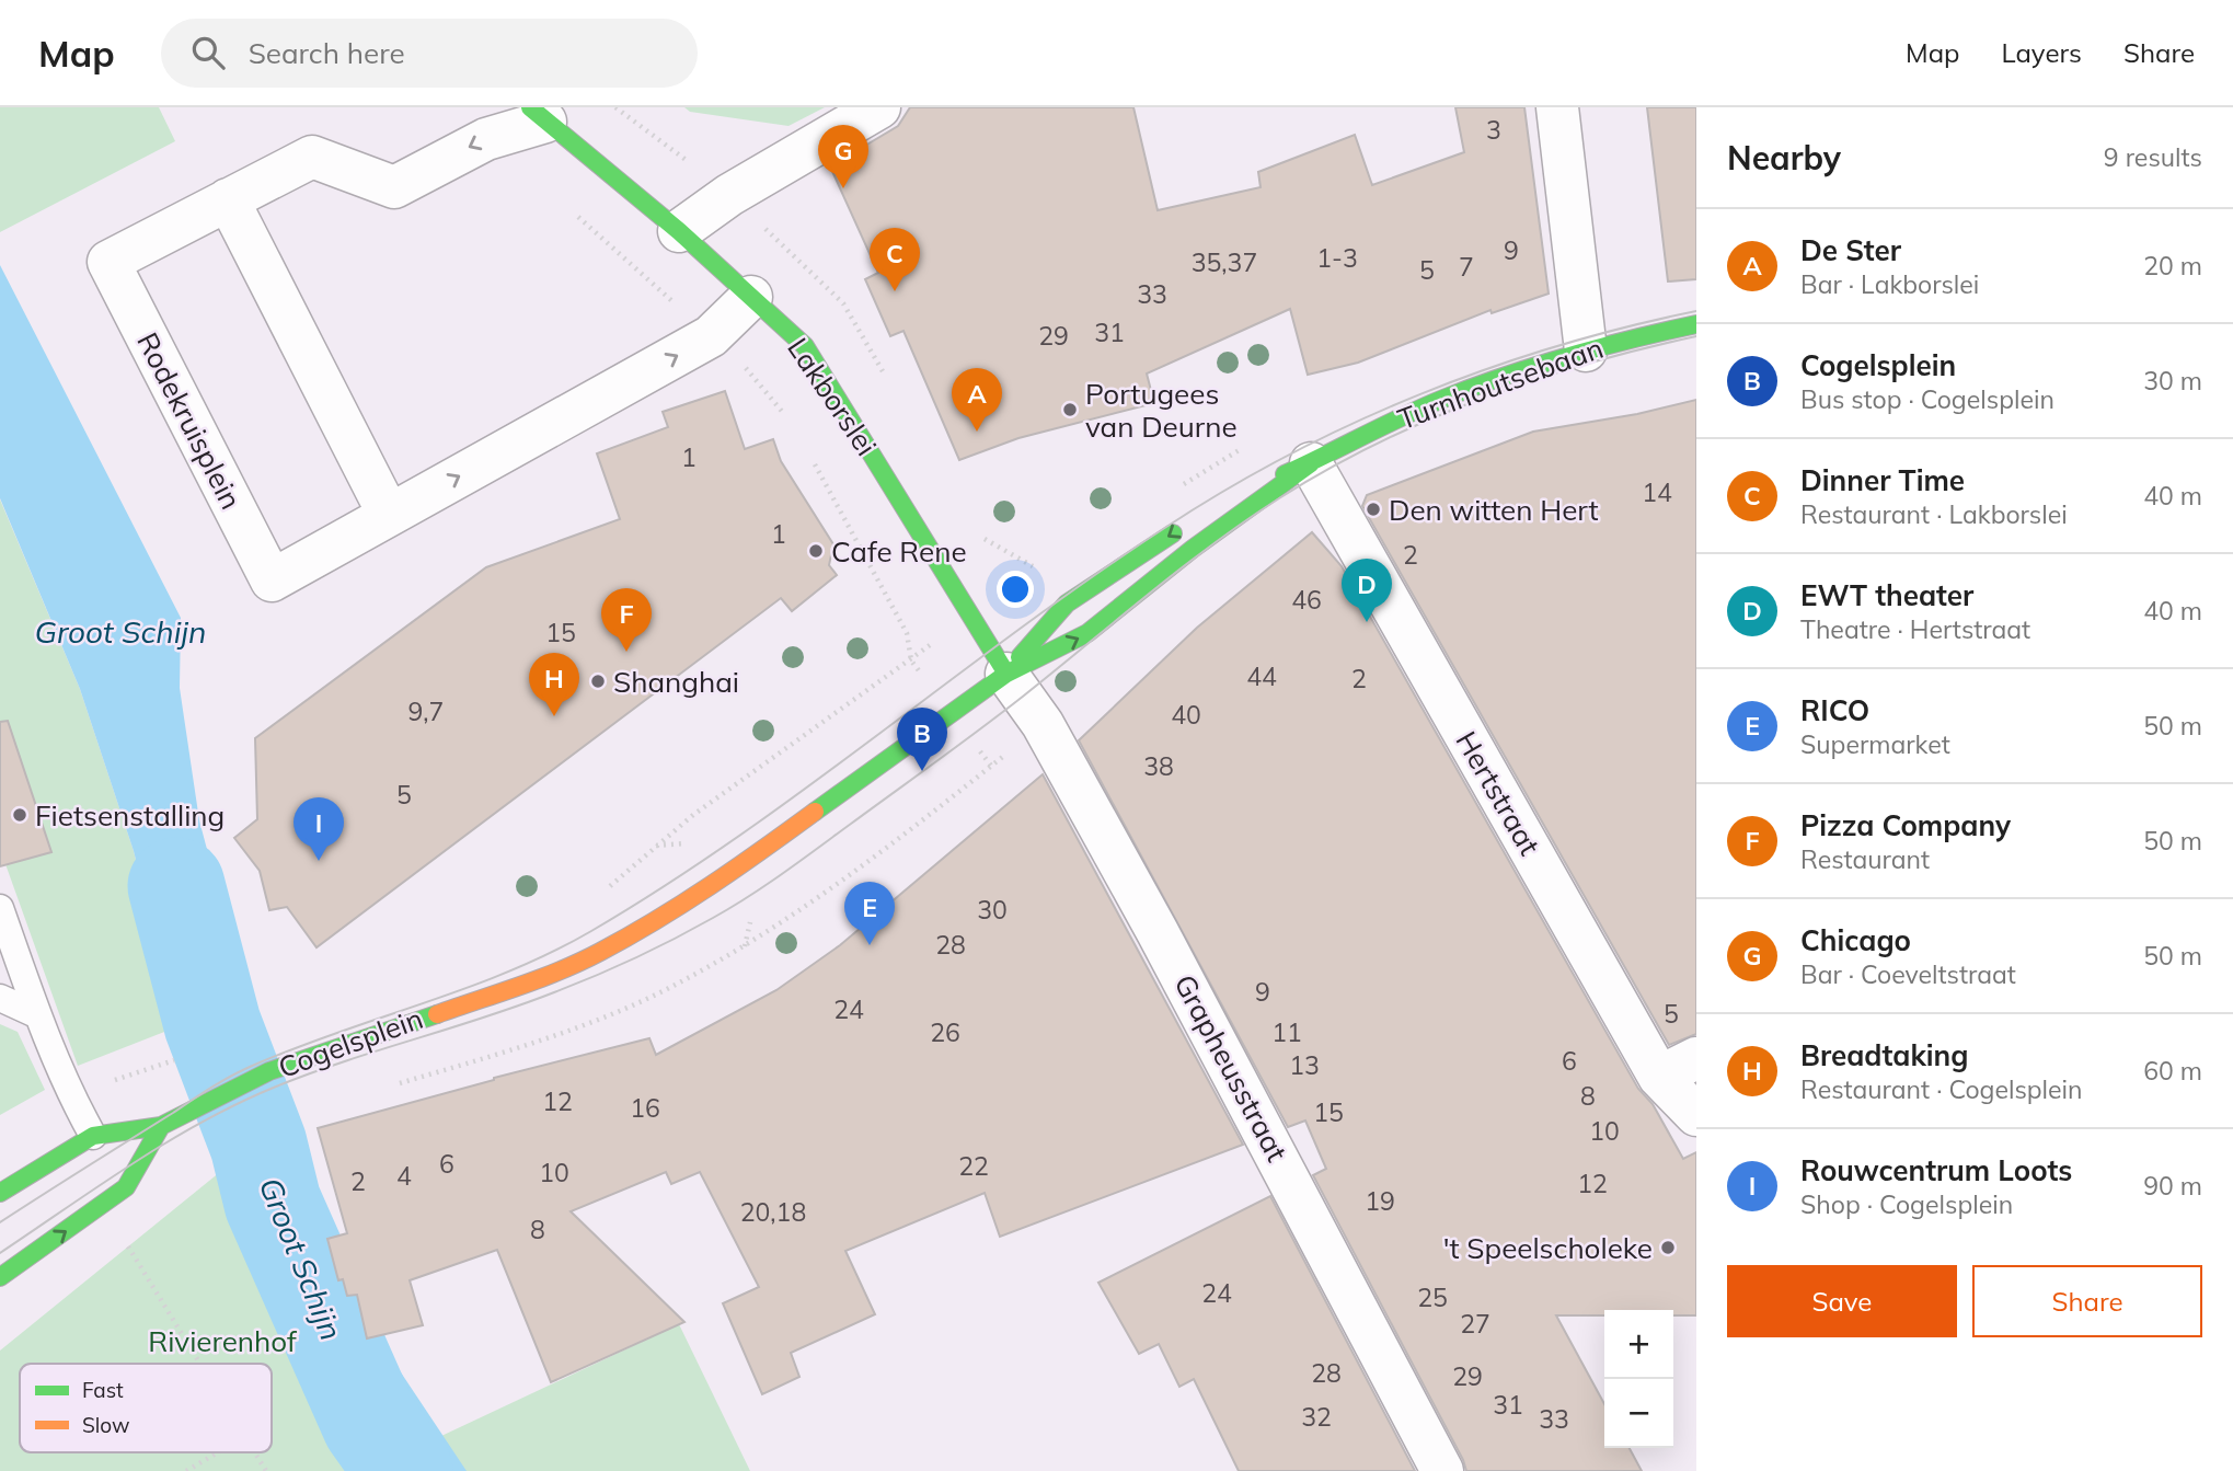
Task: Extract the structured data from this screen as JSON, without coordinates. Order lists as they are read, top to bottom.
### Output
{
  "streets": {
    "main road": ["Turnhoutsebaan", "Lakborslei", "Cogelsplein"],
    "street": ["Rodekruisplein", "Hertstraat", "Grapheusstraat"]
  },
  "crossings": [
    ["Turnhoutsebaan", "Hertstraat"],
    ["Turnhoutsebaan", "Cogelsplein"],
    ["Lakborslei", "Rodekruisplein"],
    ["Lakborslei", "Cogelsplein"],
    ["Lakborslei", "Grapheusstraat"],
    ["Hertstraat", "Cogelsplein"],
    ["Cogelsplein", "Grapheusstraat"]
  ],
  "water": ["Groot Schijn"],
  "parks": ["Rivierenhof"],
  "places": [
    "Portugees van Deurne",
    "Den witten Hert",
    "Cafe Rene",
    "Shanghai",
    "Fietsenstalling",
    "'t Speelscholeke"
  ],
  "house_numbers": [
    "3",
    "9",
    "1-3",
    "35,37",
    "7",
    "5",
    "33",
    "31",
    "29",
    "1",
    "14",
    "1",
    "2",
    "46",
    "15",
    "44",
    "2",
    "9,7",
    "40",
    "38",
    "5",
    "30",
    "28",
    "9",
    "24",
    "5",
    "26",
    "11",
    "6",
    "13",
    "8",
    "12",
    "16",
    "15",
    "10",
    "6",
    "22",
    "10",
    "4",
    "2",
    "12",
    "19",
    "20,18",
    "8",
    "24",
    "25",
    "27",
    "28",
    "29",
    "31",
    "32",
    "33"
  ],
  "legend": ["Fast", "Slow"],
  "page": {
    "header": "Map",
    "search": "Search here",
    "nav": ["Map", "Layers", "Share"],
    "heading": ["Nearby", "9 results"],
    "pins": [
      "G",
      "C",
      "A",
      "D",
      "F",
      "H",
      "B",
      "I",
      "E"
    ],
    "list": [
      {
        "mark": "A",
        "name": "De Ster",
        "note": "Bar · Lakborslei",
        "value": "20 m"
      },
      {
        "mark": "B",
        "name": "Cogelsplein",
        "note": "Bus stop · Cogelsplein",
        "value": "30 m"
      },
      {
        "mark": "C",
        "name": "Dinner Time",
        "note": "Restaurant · Lakborslei",
        "value": "40 m"
      },
      {
        "mark": "D",
        "name": "EWT theater",
        "note": "Theatre · Hertstraat",
        "value": "40 m"
      },
      {
        "mark": "E",
        "name": "RICO",
        "note": "Supermarket",
        "value": "50 m"
      },
      {
        "mark": "F",
        "name": "Pizza Company",
        "note": "Restaurant",
        "value": "50 m"
      },
      {
        "mark": "G",
        "name": "Chicago",
        "note": "Bar · Coeveltstraat",
        "value": "50 m"
      },
      {
        "mark": "H",
        "name": "Breadtaking",
        "note": "Restaurant · Cogelsplein",
        "value": "60 m"
      },
      {
        "mark": "I",
        "name": "Rouwcentrum Loots",
        "note": "Shop · Cogelsplein",
        "value": "90 m"
      }
    ],
    "buttons": ["Save", "Share"],
    "map_buttons": ["+", "−"]
  }
}
